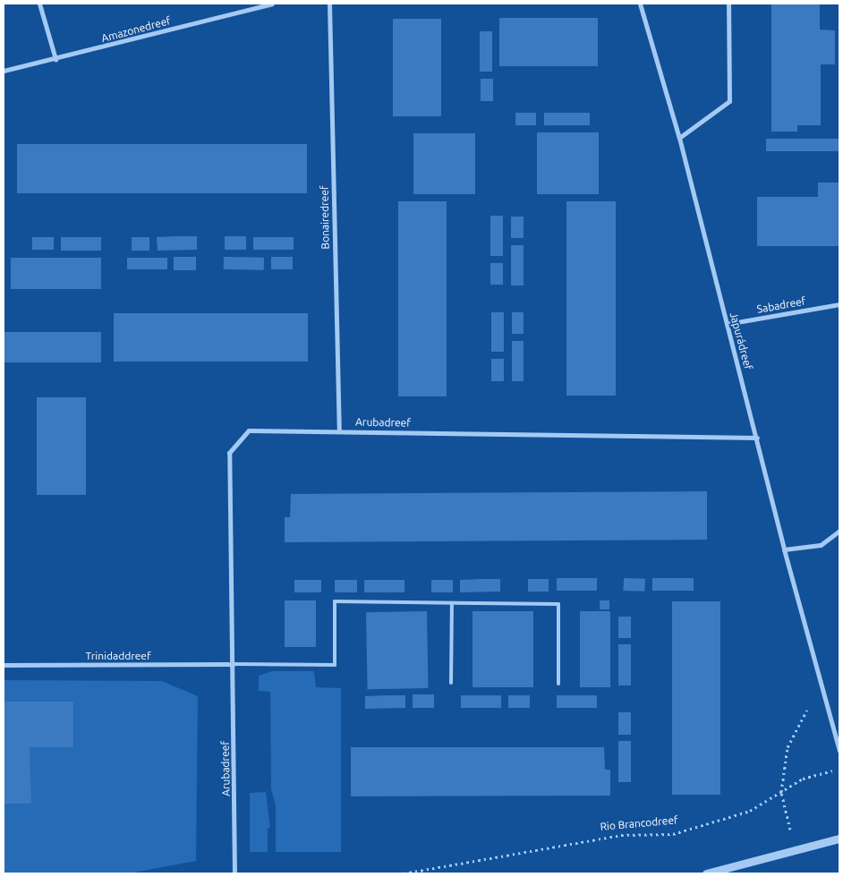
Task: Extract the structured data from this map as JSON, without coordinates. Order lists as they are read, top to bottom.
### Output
{
  "streets": {
    "street": [
      "Amazonedreef",
      "Bonairedreef",
      "Sabadreef",
      "Japurádreef",
      "Arubadreef",
      "Trinidaddreef"
    ],
    "path": ["Rio Brancodreef"]
  },
  "crossings": [
    ["Bonairedreef", "Arubadreef"],
    ["Sabadreef", "Japurádreef"],
    ["Japurádreef", "Arubadreef"],
    ["Arubadreef", "Trinidaddreef"]
  ]
}
